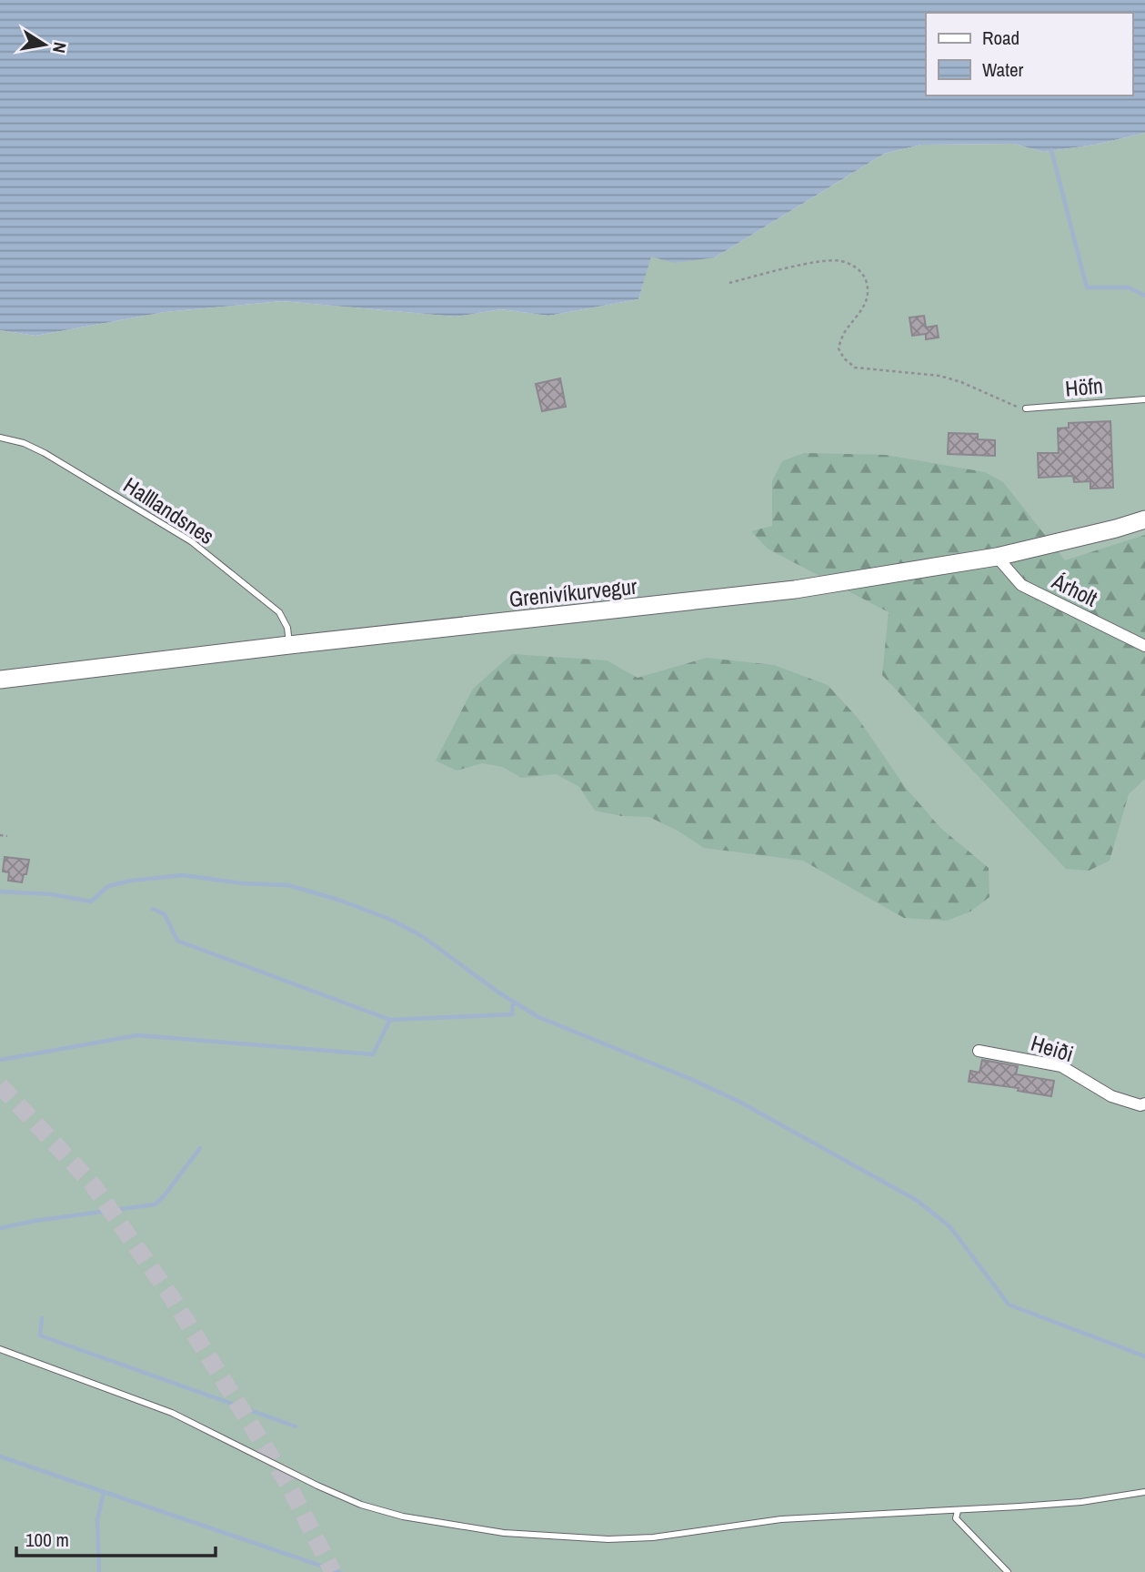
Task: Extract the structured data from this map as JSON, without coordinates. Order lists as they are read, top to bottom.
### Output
{
  "streets": {
    "main road": ["Grenivíkurvegur"],
    "street": ["Árholt", "Heiði"],
    "lane": ["Höfn", "Halllandsnes"]
  },
  "crossings": [
    ["Halllandsnes", "Grenivíkurvegur"],
    ["Árholt", "Grenivíkurvegur"]
  ],
  "legend": ["Road", "Water"],
  "scale_bar": "100 m",
  "north": "right"
}
